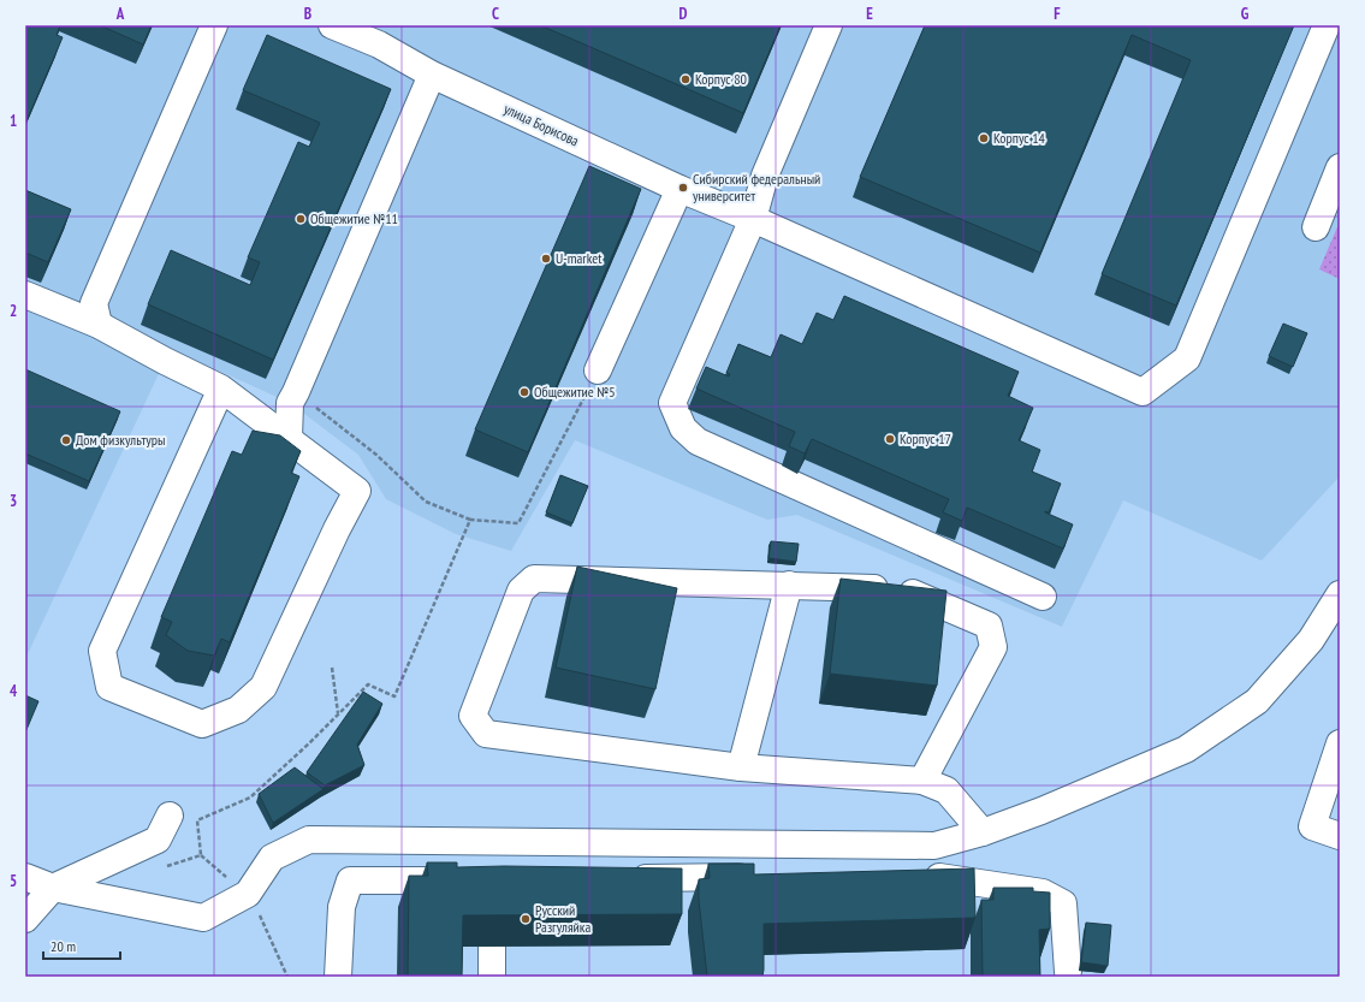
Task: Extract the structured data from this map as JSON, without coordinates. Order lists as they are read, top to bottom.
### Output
{
  "streets": {
    "street": ["улица Борисова"]
  },
  "places": [
    "Корпус 80",
    "Корпус 14",
    "Сибирский федеральный университет",
    "Общежитие №11",
    "U-market",
    "Общежитие №5",
    "Корпус 17",
    "Дом физкультуры",
    "Русский Разгуляйка"
  ],
  "scale_bar": "20 m",
  "grid": {
    "columns": [
      "A",
      "B",
      "C",
      "D",
      "E",
      "F",
      "G"
    ],
    "rows": [
      "1",
      "2",
      "3",
      "4",
      "5"
    ]
  }
}
